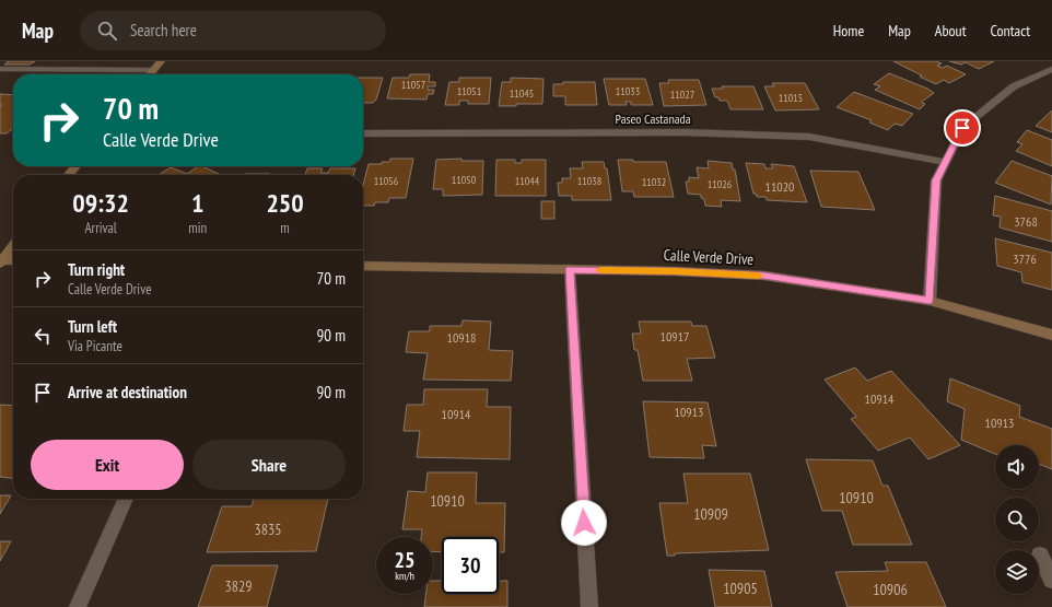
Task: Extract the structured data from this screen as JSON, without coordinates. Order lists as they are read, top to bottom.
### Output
{
  "streets": {
    "main road": ["Calle Verde Drive"],
    "street": ["Paseo Castanada"]
  },
  "house_numbers": [
    "11057",
    "11051",
    "11033",
    "11045",
    "11027",
    "11015",
    "11050",
    "11056",
    "11044",
    "11038",
    "11032",
    "11026",
    "11020",
    "3768",
    "3776",
    "10917",
    "10918",
    "10914",
    "10913",
    "10914",
    "10913",
    "10910",
    "10910",
    "10909",
    "3835",
    "3829",
    "10905",
    "10906"
  ],
  "page": {
    "header": "Map",
    "search": "Search here",
    "nav": [
      "Home",
      "Map",
      "About",
      "Contact"
    ],
    "turn": ["70 m", "Calle Verde Drive"],
    "eta": [
      "09:32",
      "Arrival",
      "1",
      "min",
      "250",
      "m"
    ],
    "list": [
      {
        "name": "Turn right",
        "note": "Calle Verde Drive",
        "value": "70 m"
      },
      {
        "name": "Turn left",
        "note": "Via Picante",
        "value": "90 m"
      },
      {
        "name": "Arrive at destination",
        "value": "90 m"
      }
    ],
    "buttons": ["Exit", "Share"],
    "speed": "25 km/h",
    "limit": "30"
  }
}
